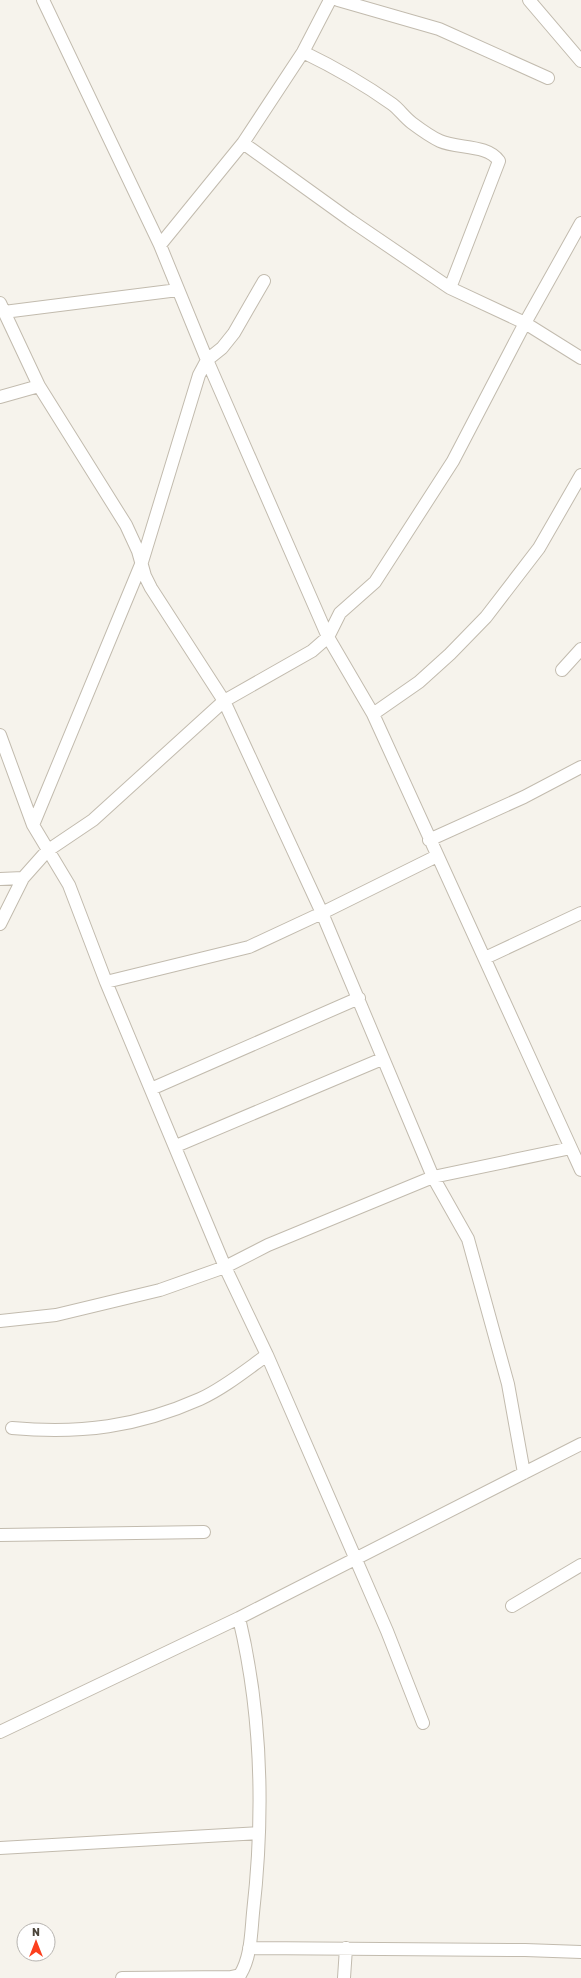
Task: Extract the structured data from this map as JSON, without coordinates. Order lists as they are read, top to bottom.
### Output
{
  "north": "top"
}
